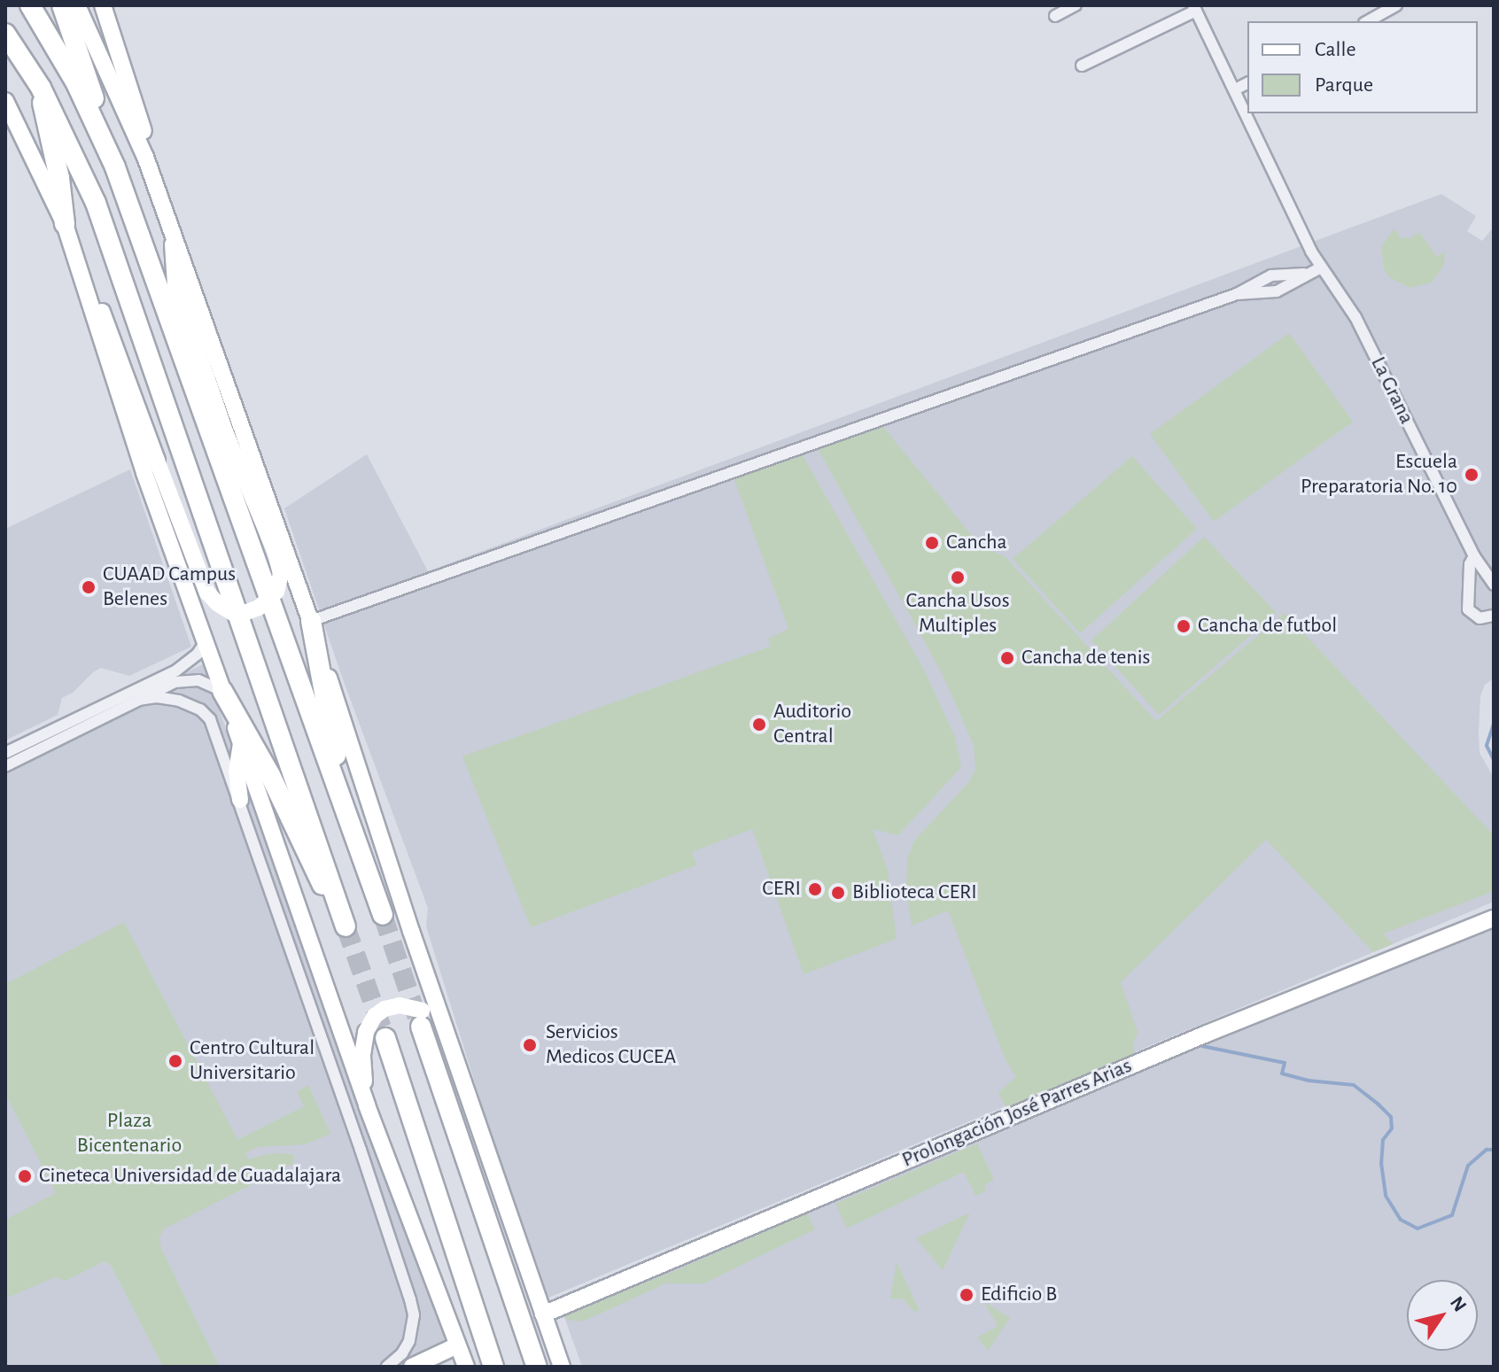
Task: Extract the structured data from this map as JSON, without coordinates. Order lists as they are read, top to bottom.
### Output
{
  "streets": {
    "main road": ["Prolongación José Parres Arias"],
    "street": ["La Grana"]
  },
  "parks": ["Plaza Bicentenario"],
  "places": [
    "Escuela Preparatoria No. 10",
    "Cancha",
    "Cancha Usos Multiples",
    "CUAAD Campus Belenes",
    "Cancha de futbol",
    "Cancha de tenis",
    "Auditorio Central",
    "CERI",
    "Biblioteca CERI",
    "Servicios Medicos CUCEA",
    "Centro Cultural Universitario",
    "Cineteca Universidad de Guadalajara",
    "Edificio B"
  ],
  "legend": ["Calle", "Parque"],
  "north": "top right"
}
